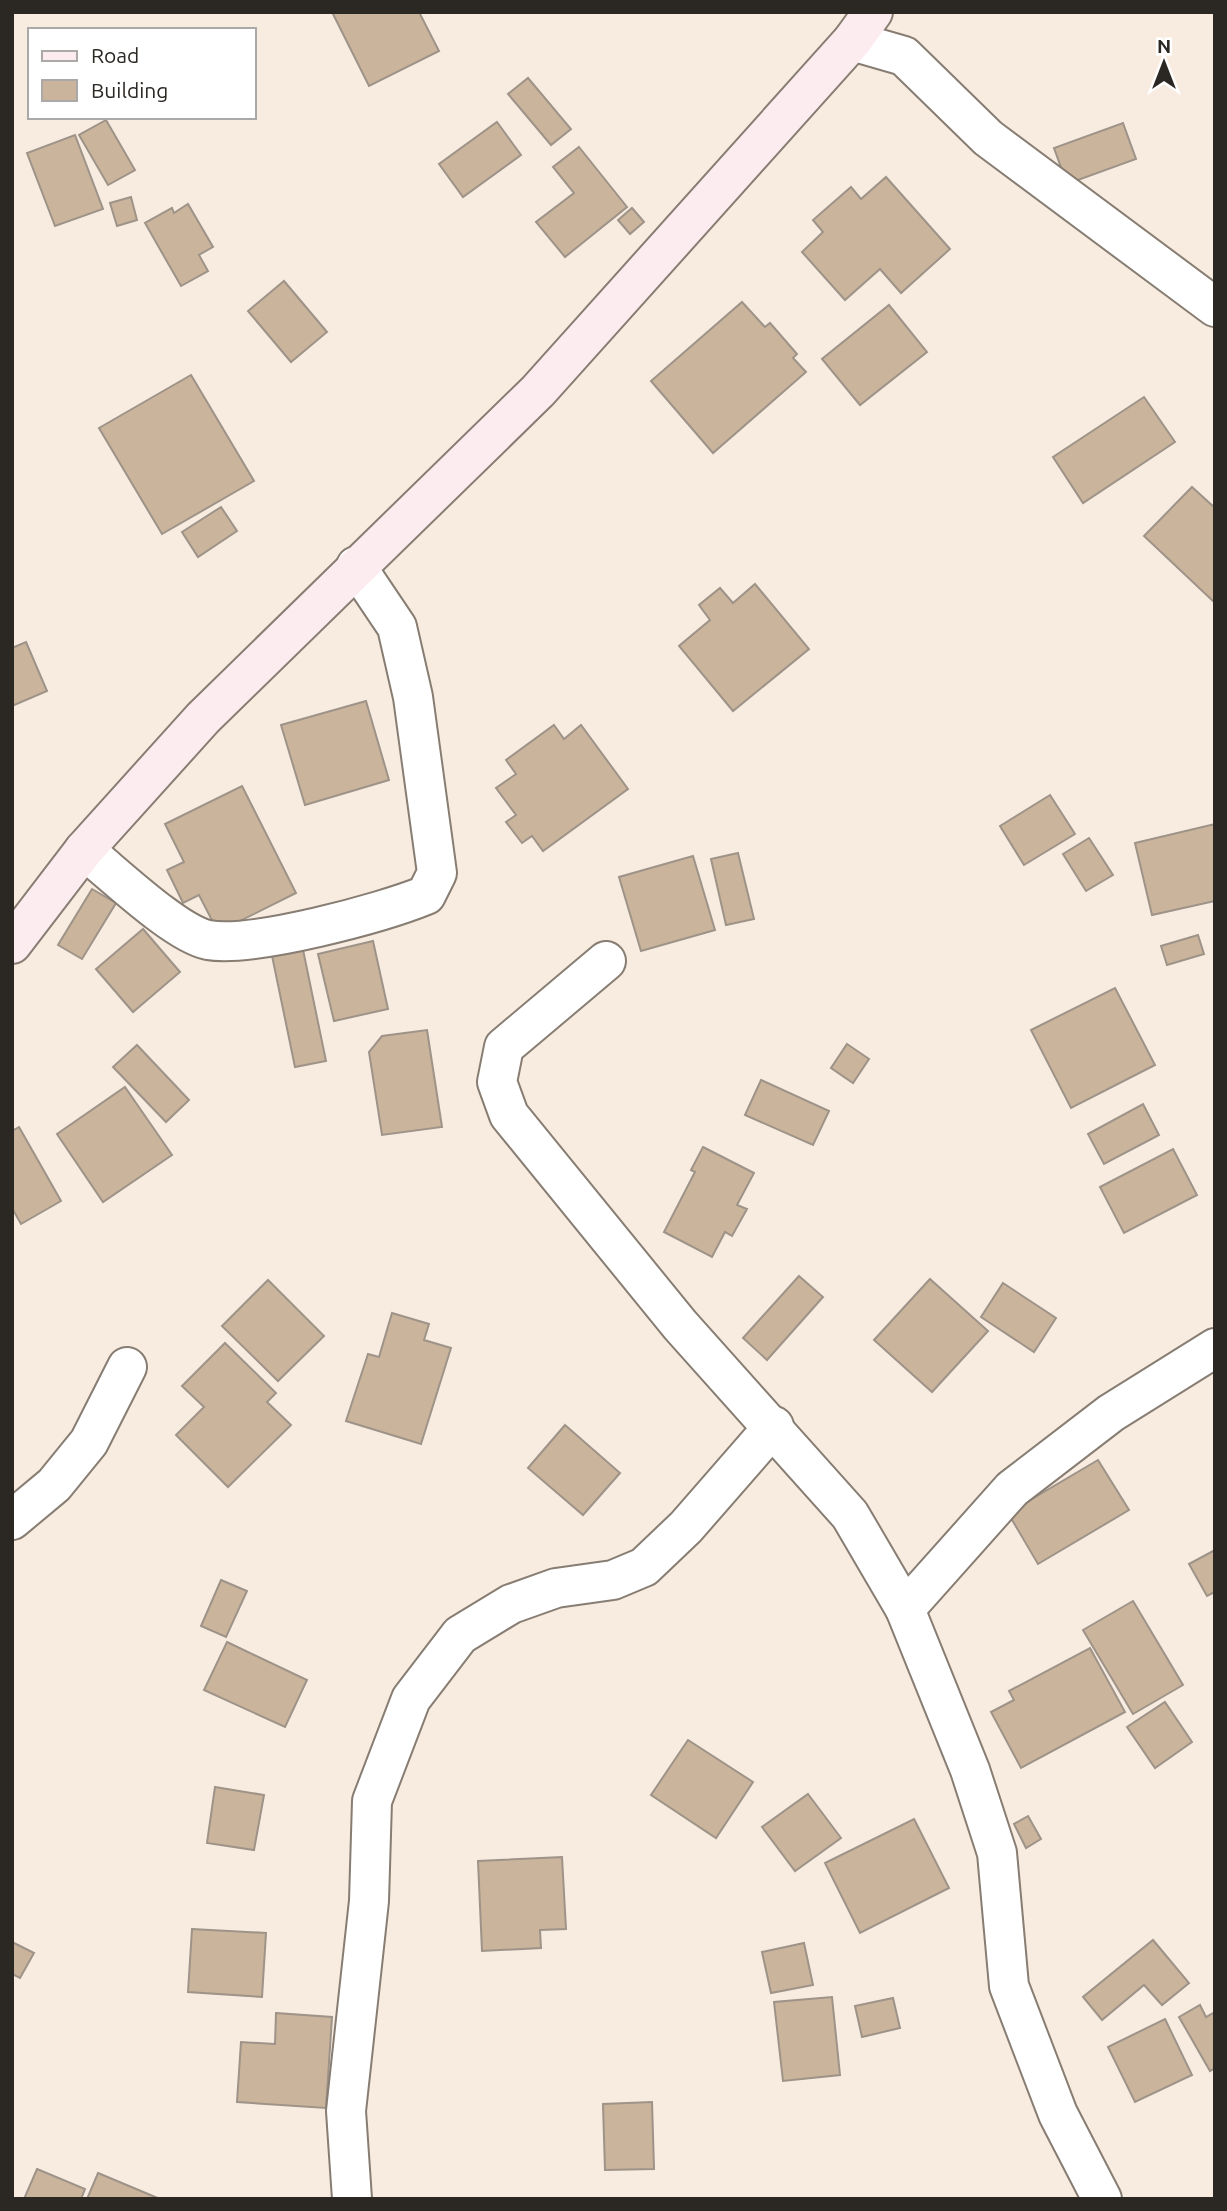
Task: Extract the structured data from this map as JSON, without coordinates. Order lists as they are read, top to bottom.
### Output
{
  "legend": ["Road", "Building"],
  "north": "top"
}
